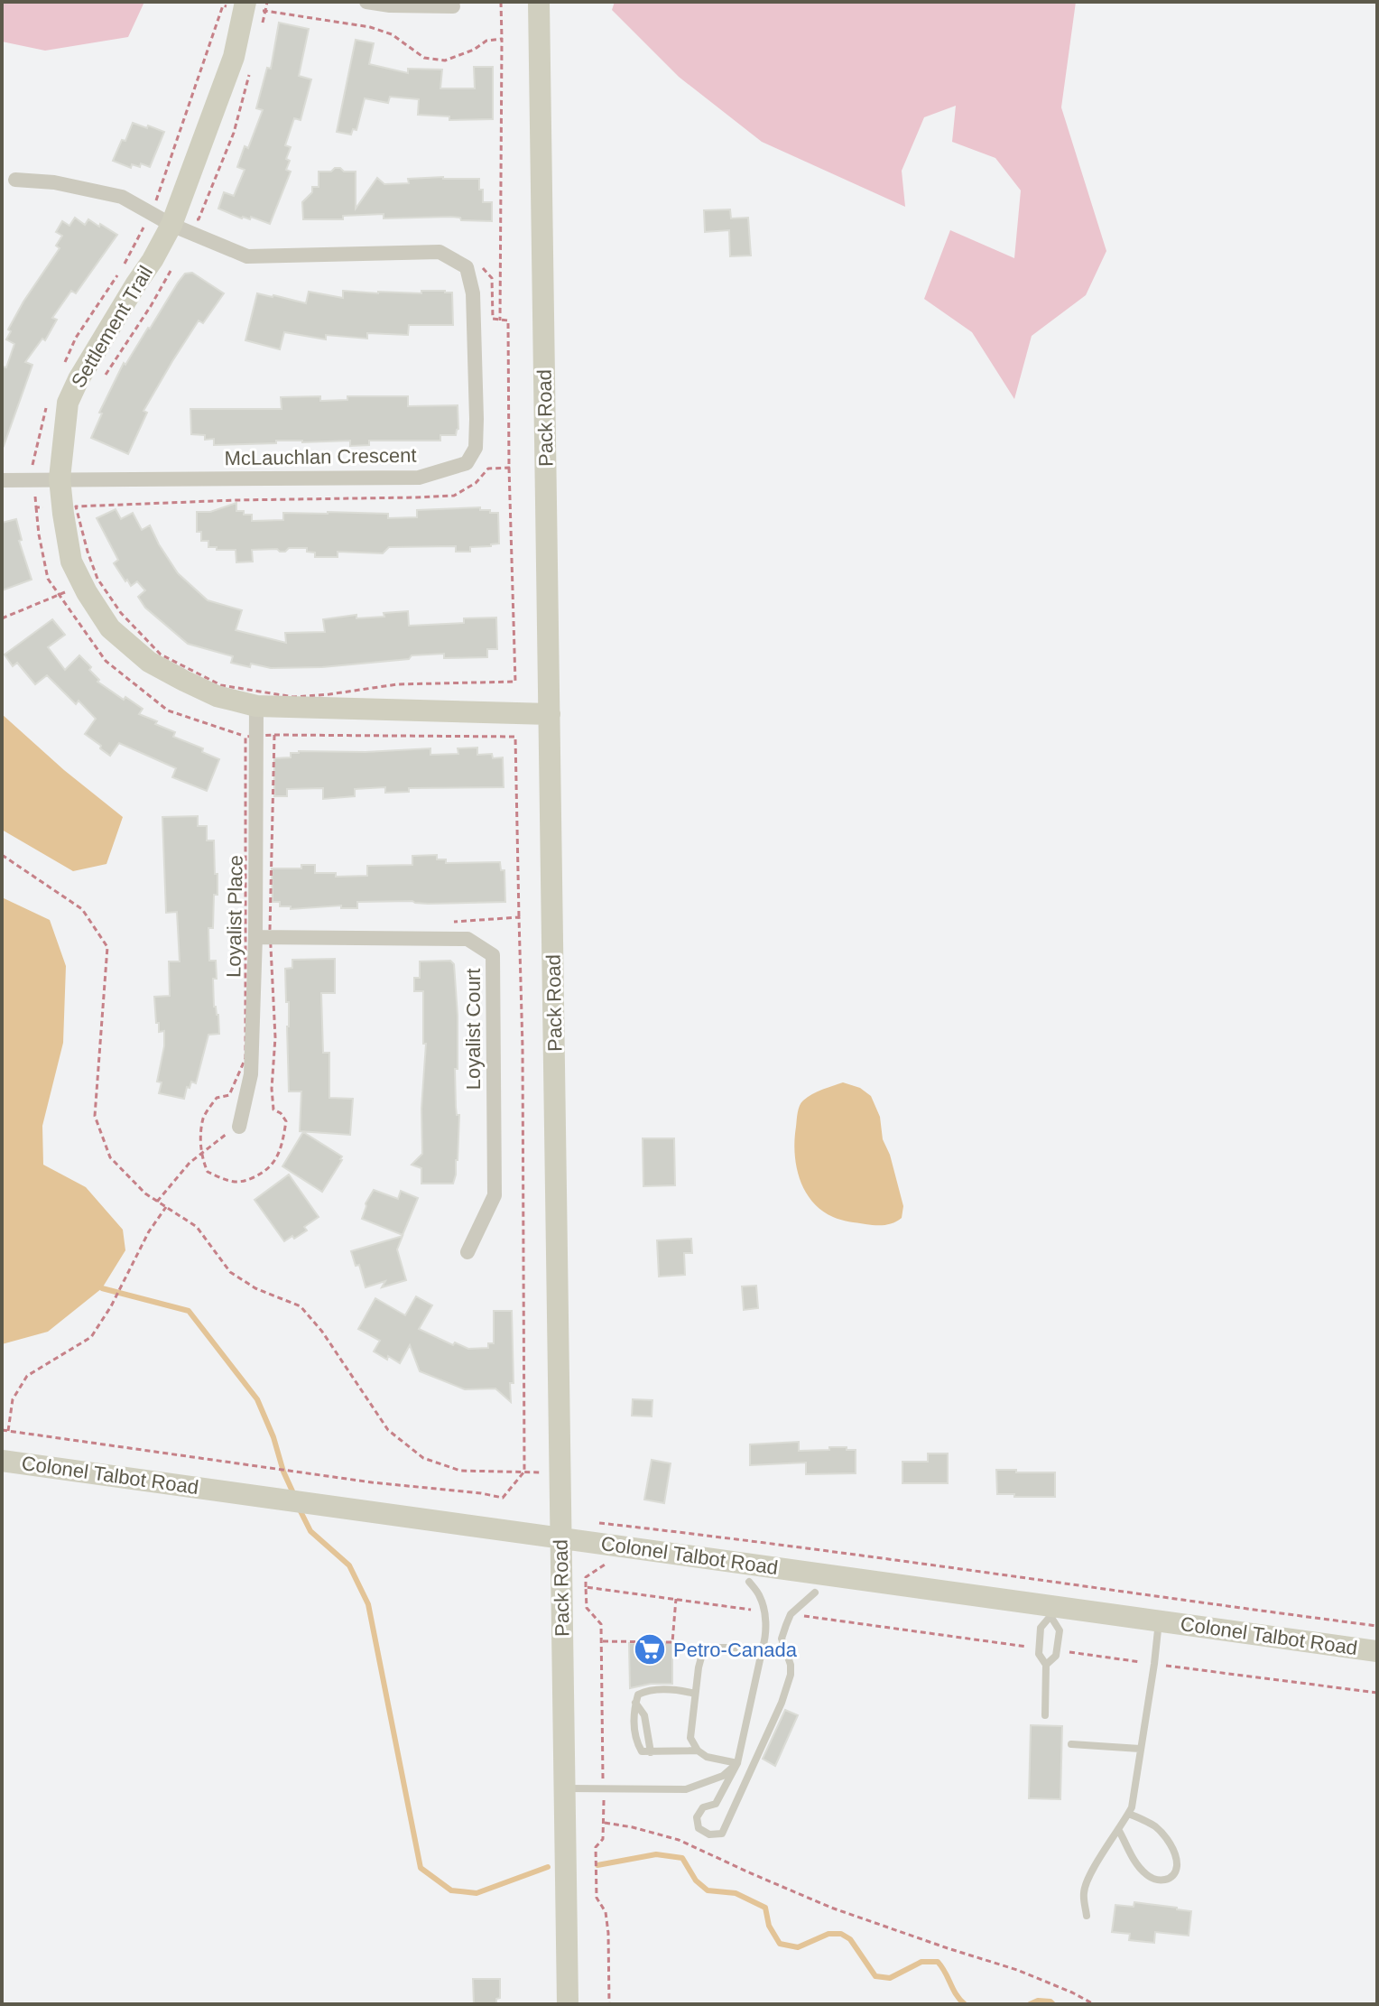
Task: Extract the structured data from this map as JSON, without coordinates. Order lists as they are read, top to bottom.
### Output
{
  "streets": {
    "street": [
      "Settlement Trail",
      "Pack Road",
      "McLauchlan Crescent",
      "Loyalist Place",
      "Loyalist Court",
      "Colonel Talbot Road"
    ]
  },
  "crossings": [
    ["Settlement Trail", "Pack Road"],
    ["Settlement Trail", "McLauchlan Crescent"],
    ["Settlement Trail", "Loyalist Place"],
    ["Pack Road", "Colonel Talbot Road"],
    ["Loyalist Place", "Loyalist Court"]
  ],
  "places": {
    "supermarket": ["Petro-Canada"]
  }
}
